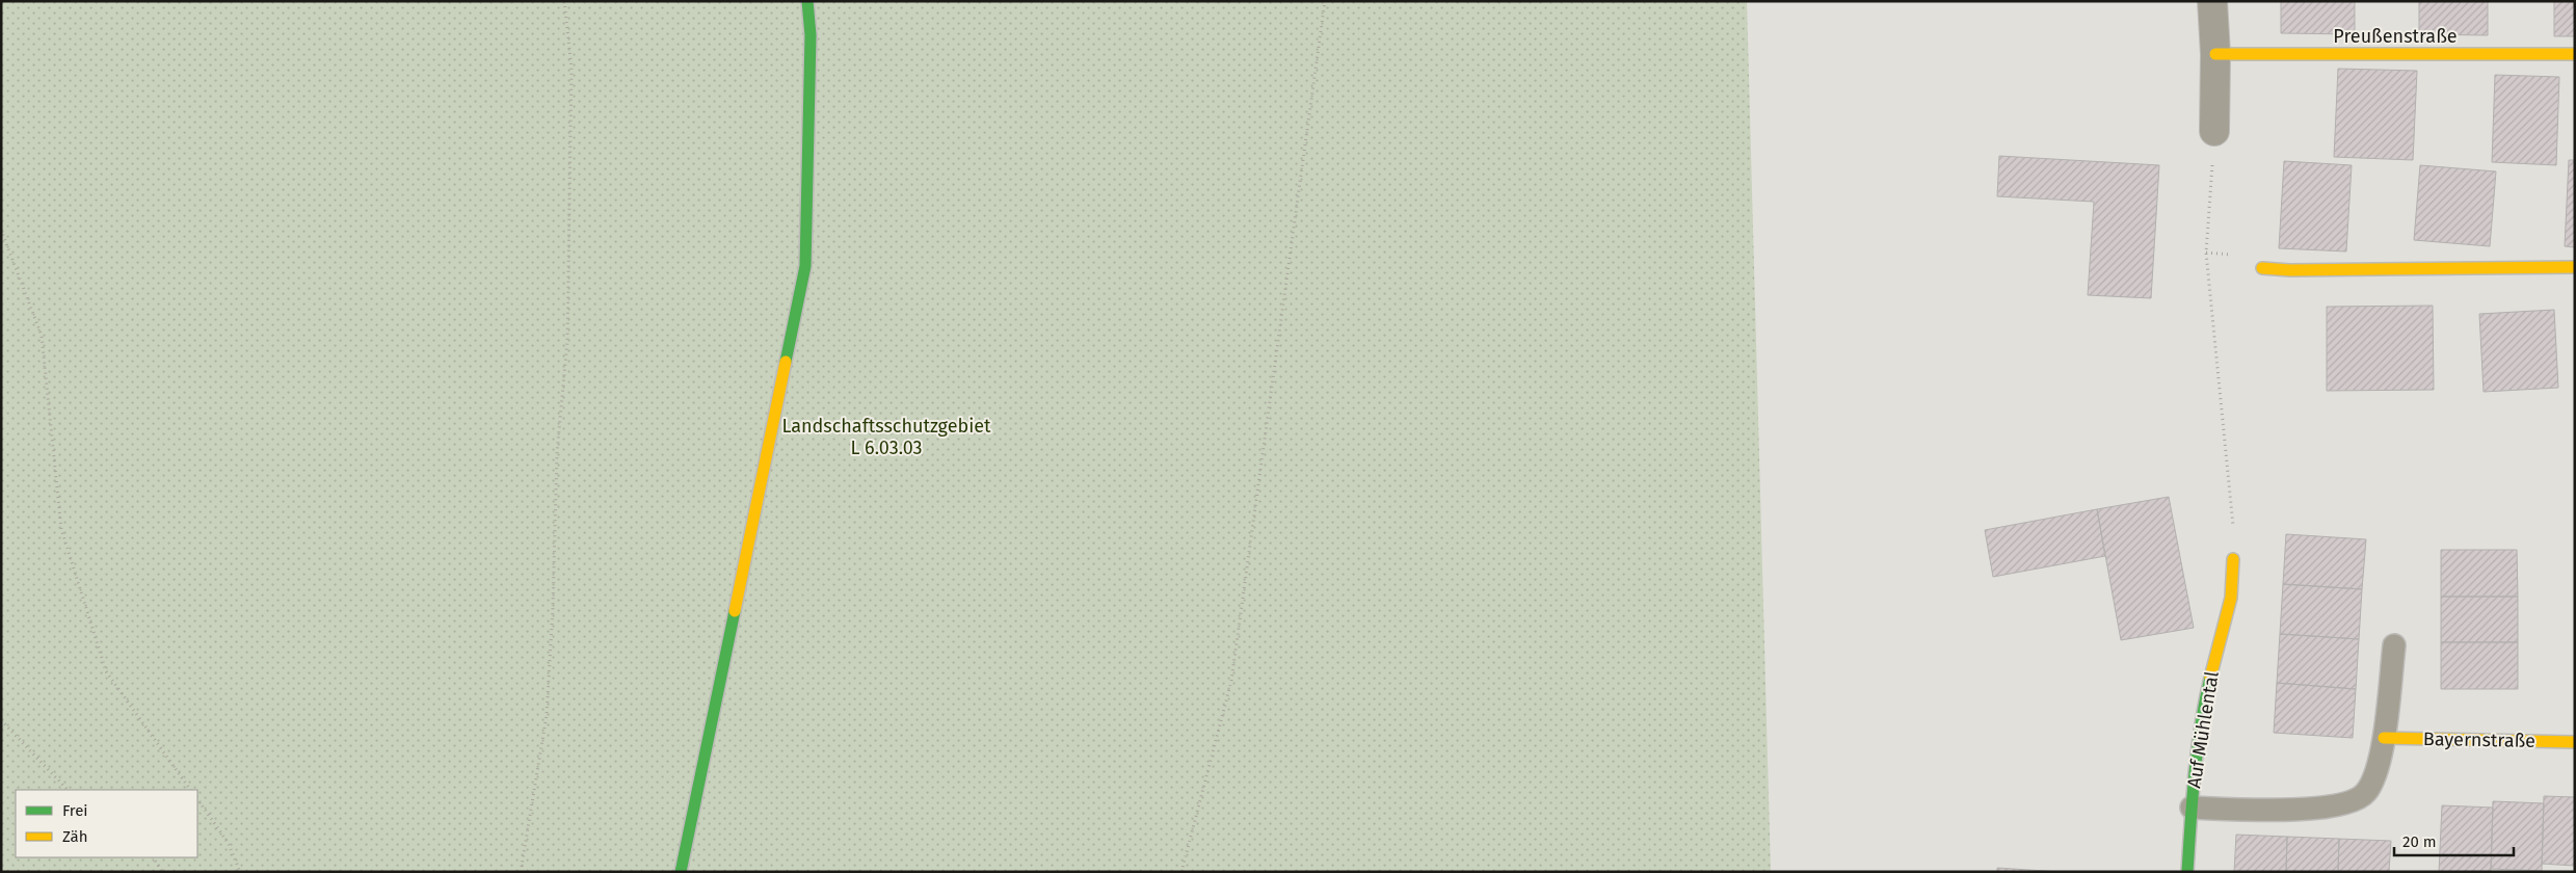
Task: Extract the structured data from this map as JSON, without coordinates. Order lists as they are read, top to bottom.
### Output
{
  "streets": {
    "street": ["Preußenstraße", "Auf Mühlental", "Bayernstraße"]
  },
  "parks": ["Landschaftsschutzgebiet L 6.03.03"],
  "legend": ["Frei", "Zäh"],
  "scale_bar": "20 m"
}
